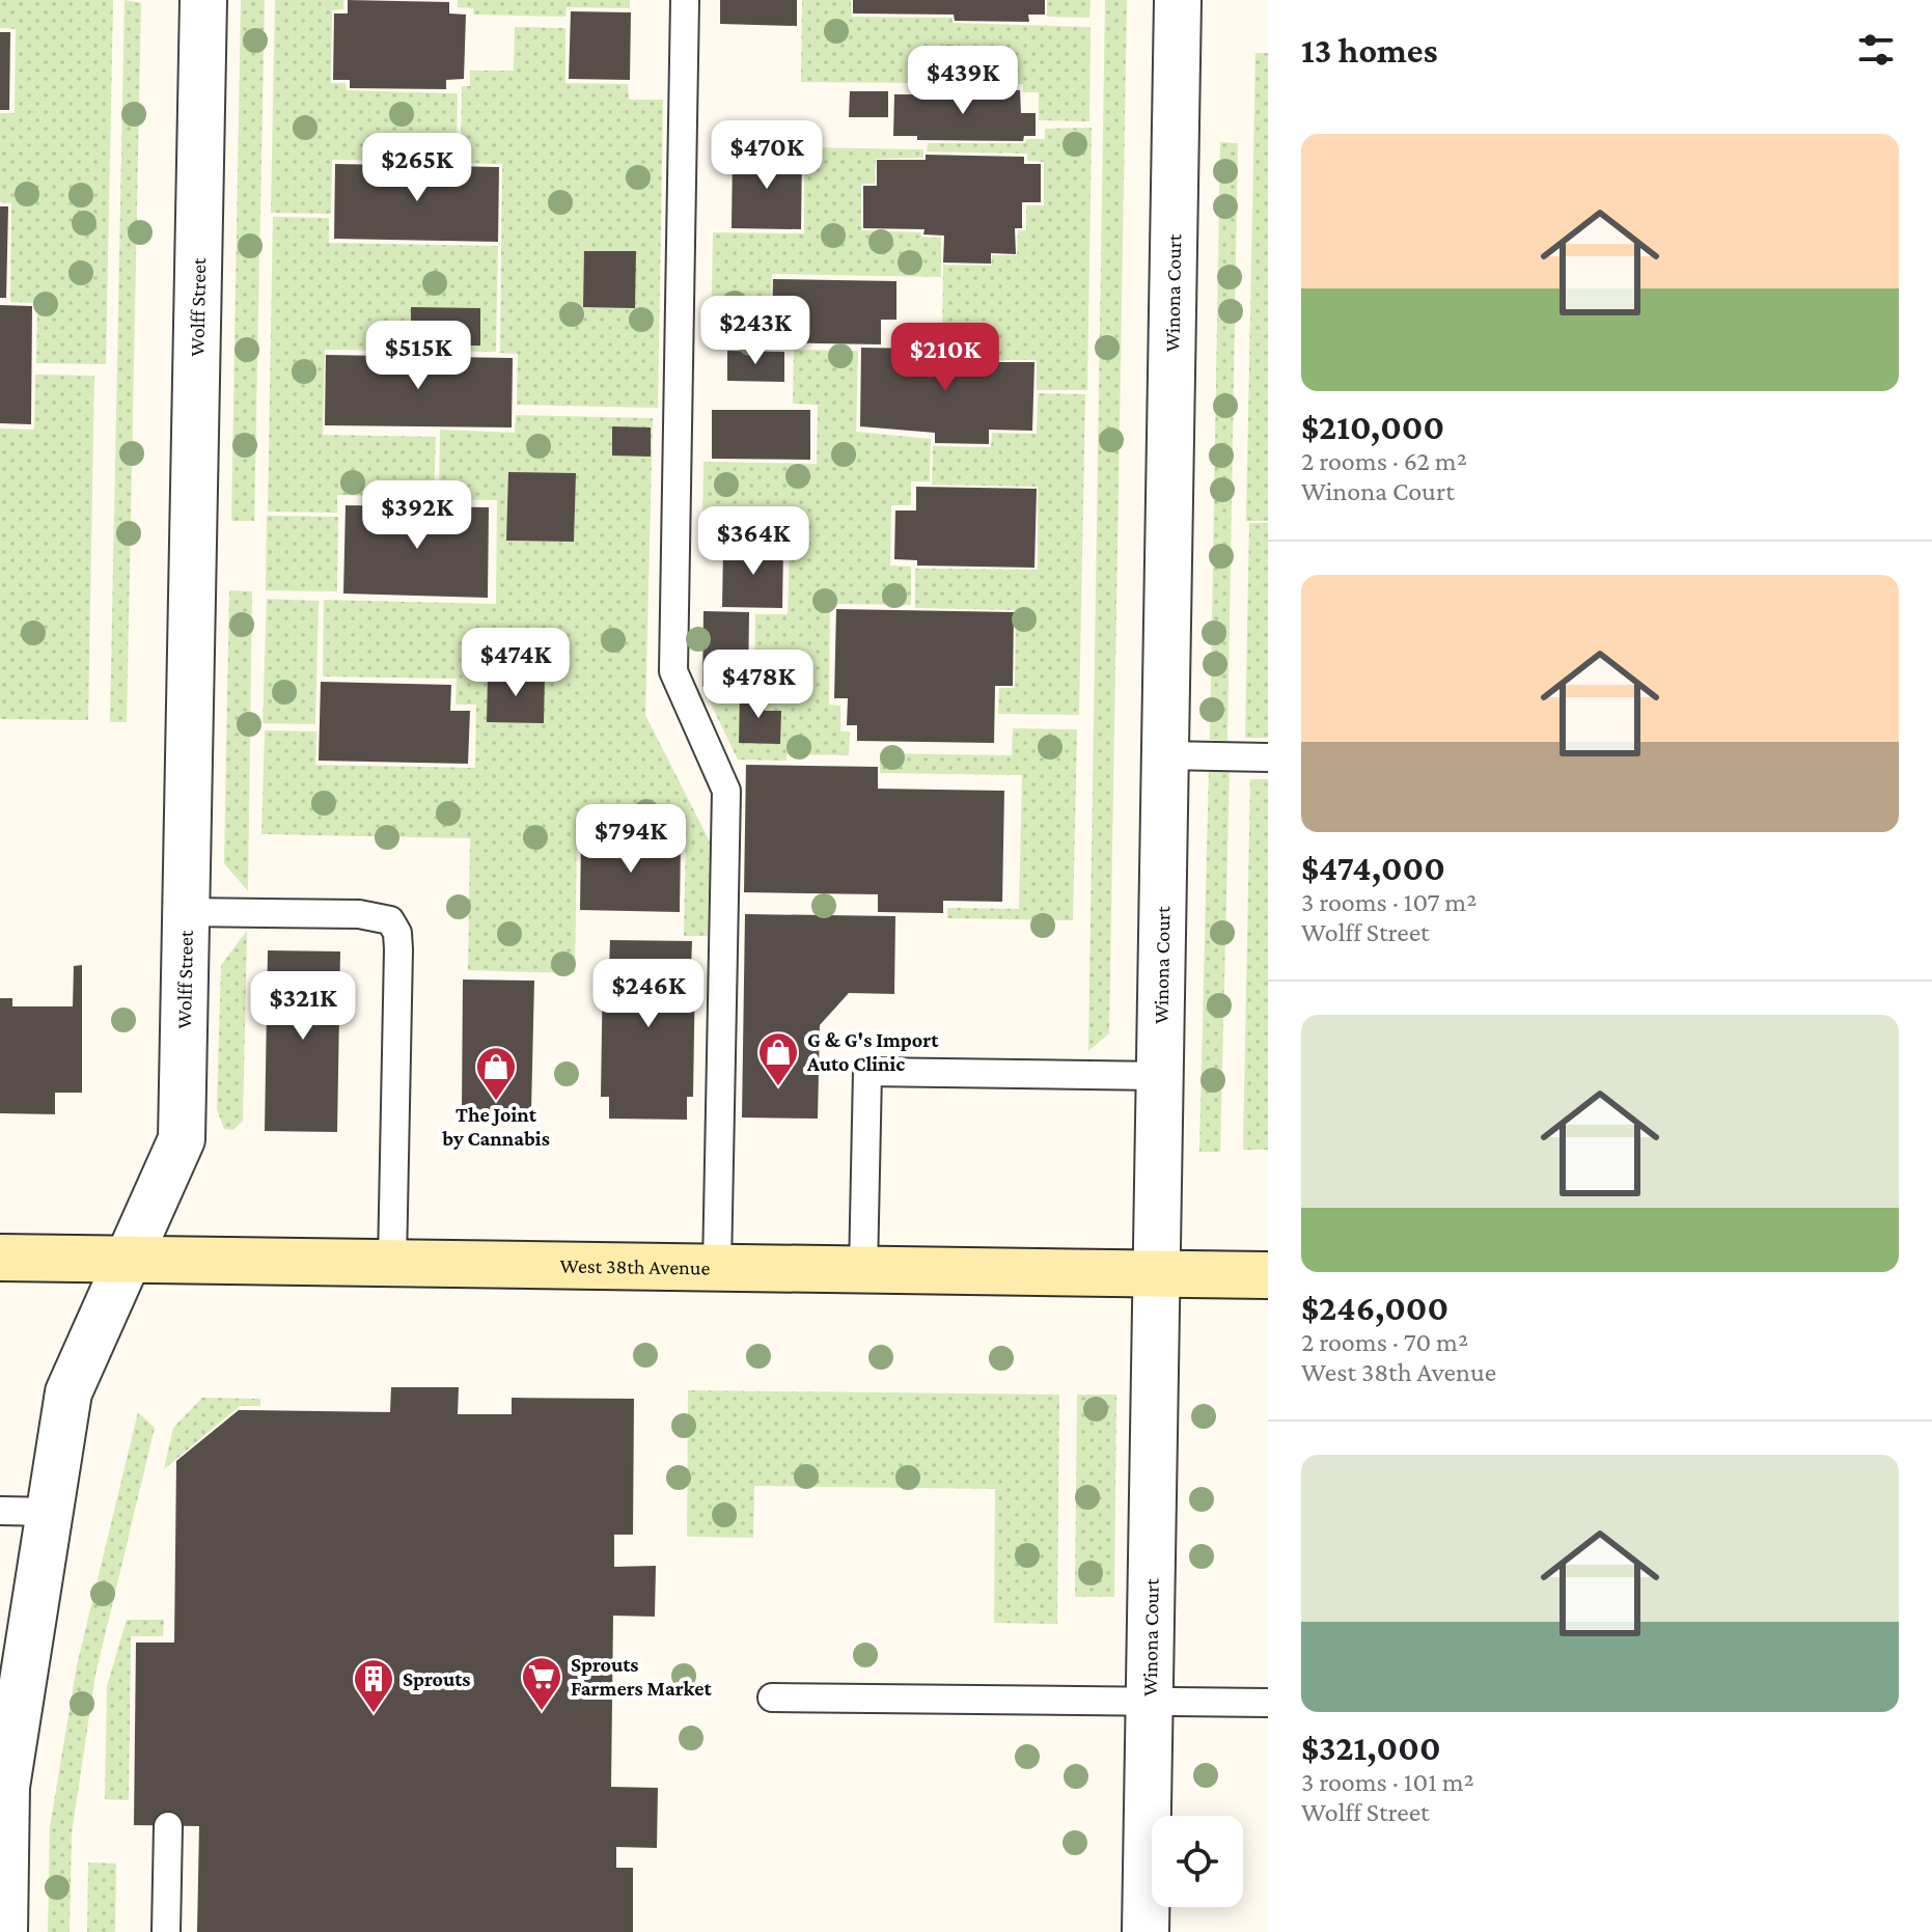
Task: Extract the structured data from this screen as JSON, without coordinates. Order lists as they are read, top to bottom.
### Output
{
  "streets": {
    "main road": ["West 38th Avenue"],
    "street": ["Winona Court", "Wolff Street"]
  },
  "crossings": [
    ["Winona Court", "West 38th Avenue"],
    ["Wolff Street", "West 38th Avenue"]
  ],
  "places": {
    "shop": ["G & G's Import Auto Clinic", "The Joint by Cannabis"],
    "supermarket": ["Sprouts Farmers Market"],
    "building": ["Sprouts"]
  },
  "page": {
    "heading": "13 homes",
    "price": [
      "$439K",
      "$470K",
      "$265K",
      "$243K",
      "$515K",
      "$210K",
      "$392K",
      "$364K",
      "$474K",
      "$478K",
      "$794K",
      "$246K",
      "$321K"
    ],
    "list": [
      {
        "name": "$210,000",
        "note": "2 rooms · 62 m² · Winona Court"
      },
      {
        "name": "$474,000",
        "note": "3 rooms · 107 m² · Wolff Street"
      },
      {
        "name": "$246,000",
        "note": "2 rooms · 70 m² · West 38th Avenue"
      },
      {
        "name": "$321,000",
        "note": "3 rooms · 101 m² · Wolff Street"
      }
    ]
  }
}
